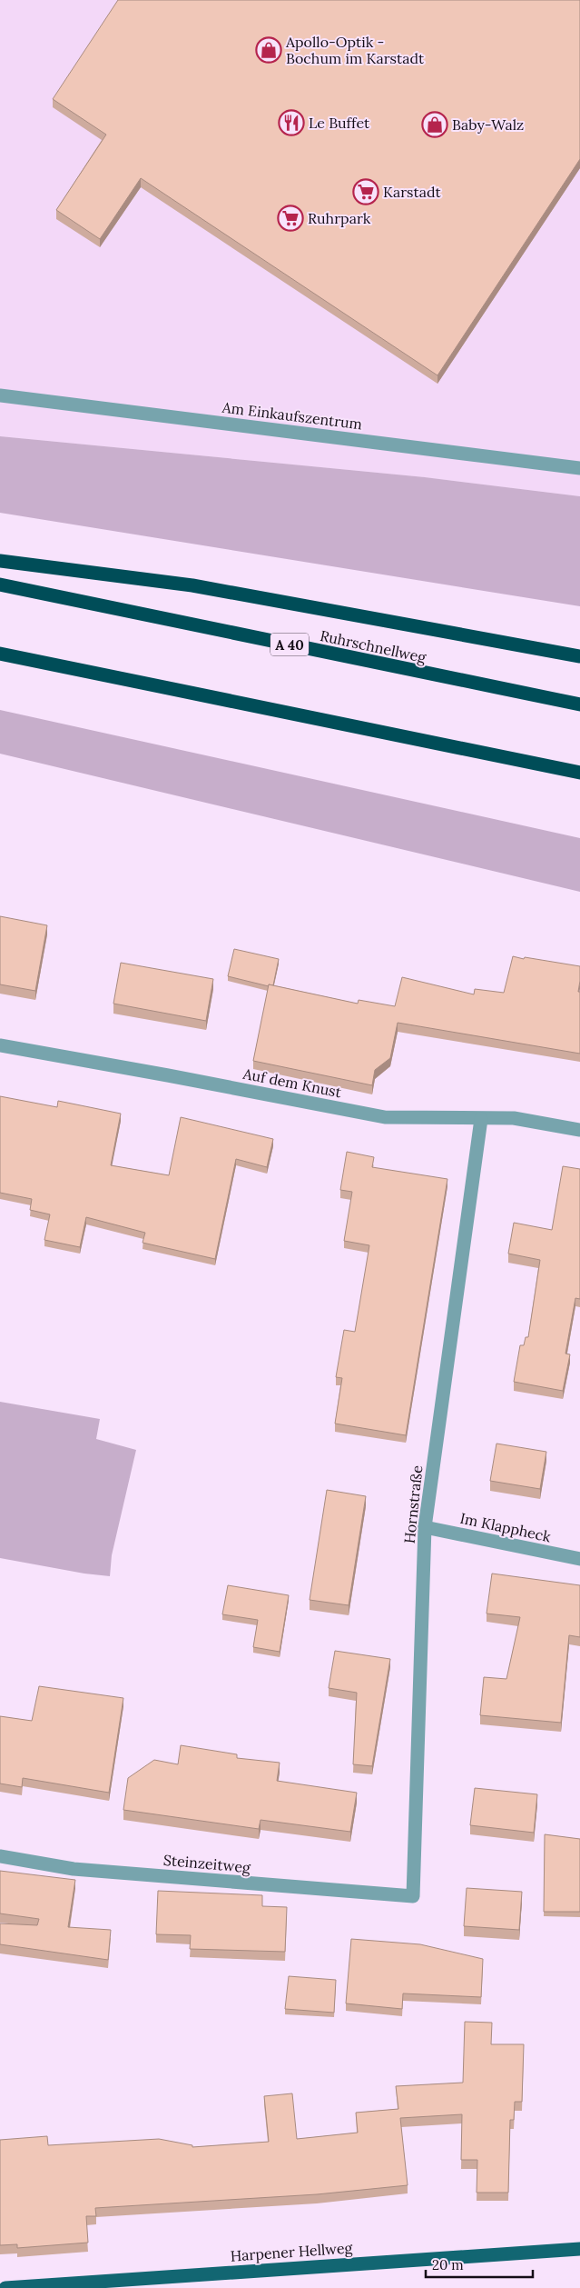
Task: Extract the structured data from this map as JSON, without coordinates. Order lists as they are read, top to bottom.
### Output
{
  "streets": {
    "highway": ["A 40", "Ruhrschnellweg"],
    "main road": ["Harpener Hellweg"],
    "street": [
      "Am Einkaufszentrum",
      "Auf dem Knust",
      "Hornstraße",
      "Im Klappheck",
      "Steinzeitweg"
    ]
  },
  "crossings": [
    ["Auf dem Knust", "Hornstraße"],
    ["Hornstraße", "Im Klappheck"],
    ["Hornstraße", "Steinzeitweg"]
  ],
  "places": {
    "shop": ["Apollo-Optik - Bochum im Karstadt", "Baby-Walz"],
    "restaurant": ["Le Buffet"],
    "supermarket": ["Karstadt", "Ruhrpark"]
  },
  "scale_bar": "20 m"
}
